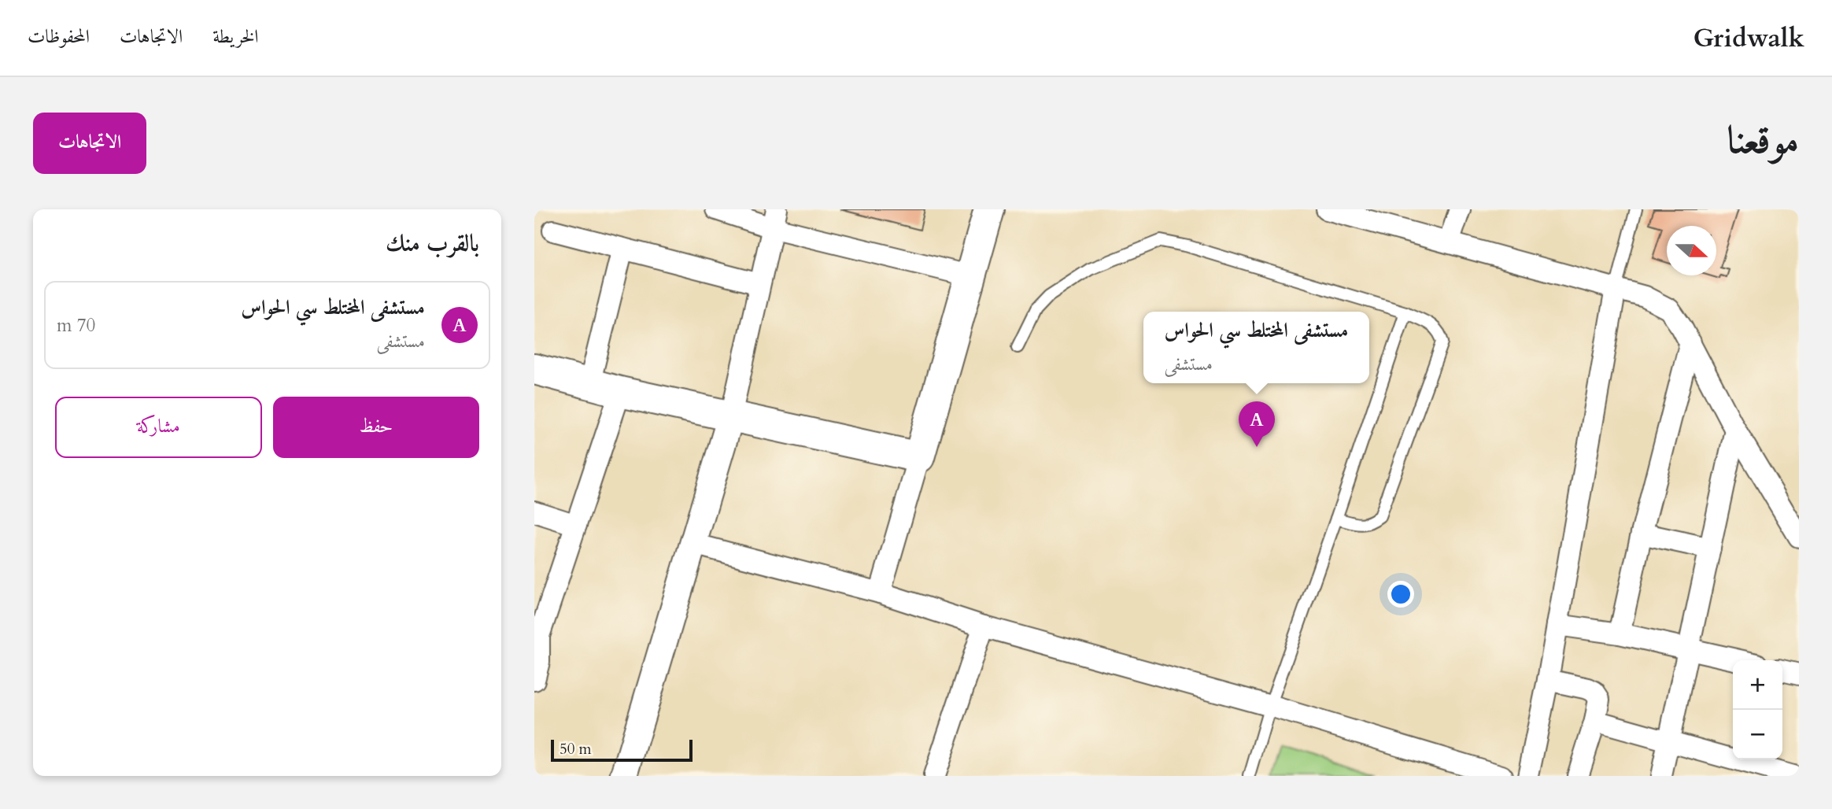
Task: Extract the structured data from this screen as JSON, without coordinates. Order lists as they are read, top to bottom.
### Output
{
  "scale_bar": "50 m",
  "north": "right",
  "page": {
    "header": "Gridwalk",
    "nav": ["الخريطة", "الاتجاهات", "المحفوظات"],
    "title": "موقعنا",
    "buttons": [
      "الاتجاهات",
      ["حفظ", "مشاركة"]
    ],
    "heading": "بالقرب منك",
    "list": [
      {
        "mark": "A",
        "name": "مستشفى المختلط سي الحواس",
        "note": "مستشفى",
        "value": "70 m"
      }
    ],
    "popup": ["مستشفى المختلط سي الحواس", "مستشفى"],
    "pins": "A",
    "map_buttons": ["+", "−"],
    "scale": "50 m"
  }
}
